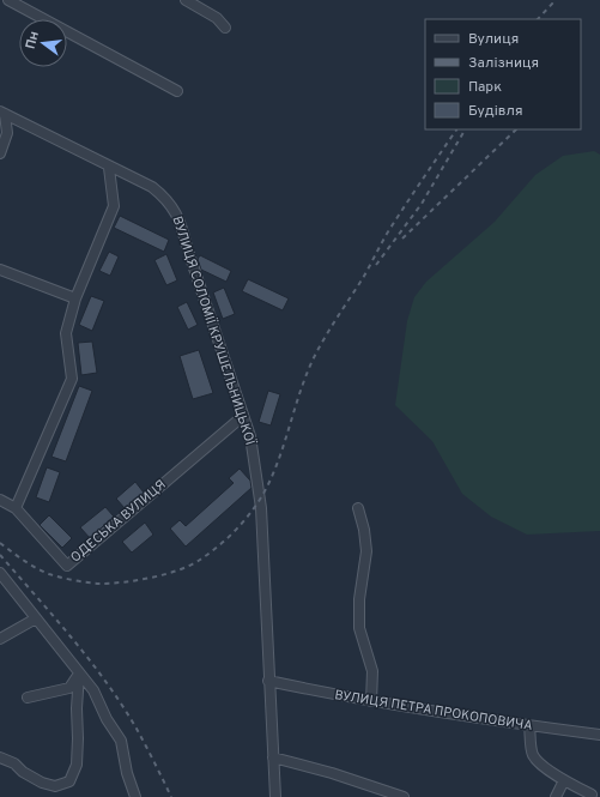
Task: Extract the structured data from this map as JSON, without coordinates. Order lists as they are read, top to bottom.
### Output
{
  "streets": {
    "street": ["ВУЛИЦЯ СОЛОМІЇ КРУШЕЛЬНИЦЬКОЇ", "ОДЕСЬКА ВУЛИЦЯ", "ВУЛИЦЯ ПЕТРА ПРОКОПОВИЧА"]
  },
  "crossings": [
    ["ВУЛИЦЯ СОЛОМІЇ КРУШЕЛЬНИЦЬКОЇ", "ОДЕСЬКА ВУЛИЦЯ"],
    ["ВУЛИЦЯ СОЛОМІЇ КРУШЕЛЬНИЦЬКОЇ", "ВУЛИЦЯ ПЕТРА ПРОКОПОВИЧА"]
  ],
  "legend": [
    "Вулиця",
    "Залізниця",
    "Парк",
    "Будівля"
  ],
  "north": "left"
}
